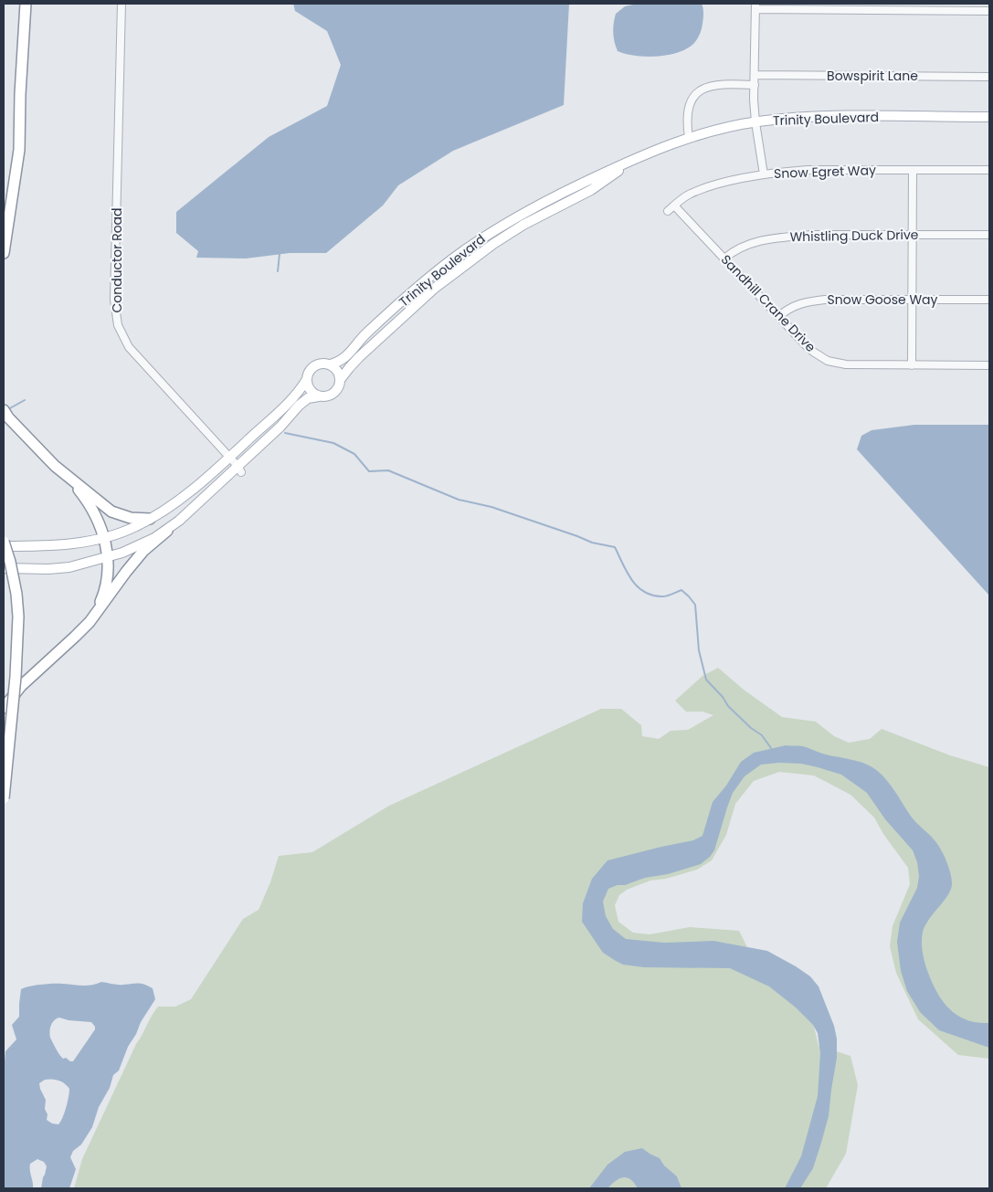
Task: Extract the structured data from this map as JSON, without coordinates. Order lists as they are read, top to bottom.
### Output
{
  "streets": {
    "main road": ["Trinity Boulevard"],
    "street": [
      "Bowspirit Lane",
      "Snow Egret Way",
      "Whistling Duck Drive",
      "Conductor Road",
      "Snow Goose Way",
      "Sandhill Crane Drive"
    ]
  },
  "crossings": [
    ["Trinity Boulevard", "Conductor Road"],
    ["Snow Egret Way", "Sandhill Crane Drive"],
    ["Whistling Duck Drive", "Sandhill Crane Drive"],
    ["Snow Goose Way", "Sandhill Crane Drive"]
  ]
}
